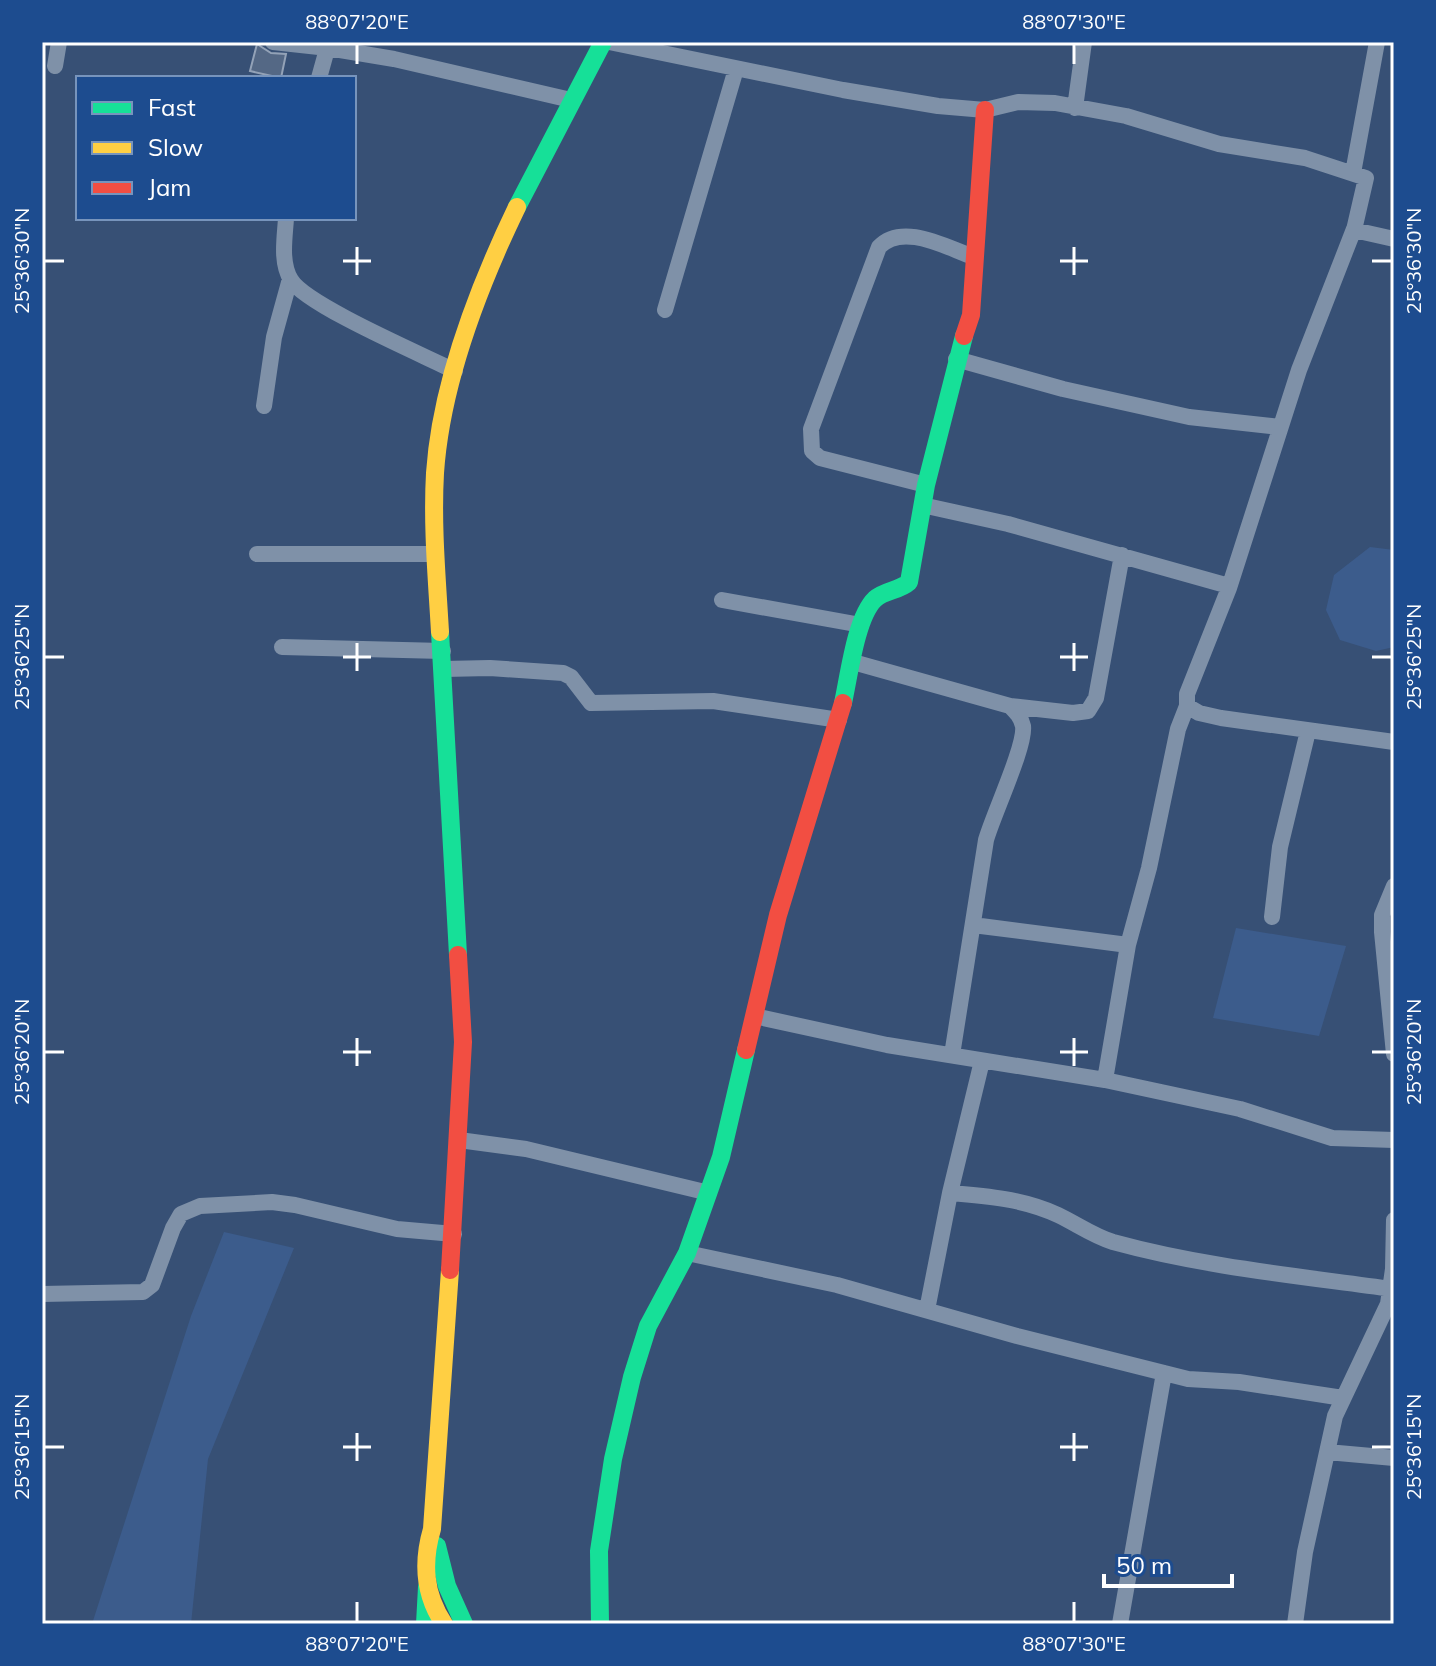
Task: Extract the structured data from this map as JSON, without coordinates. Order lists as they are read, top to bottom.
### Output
{
  "legend": ["Fast", "Slow", "Jam"],
  "scale_bar": "50 m",
  "coordinates": [
    "88°07'20\"E",
    "88°07'30\"E",
    "25°36'30\"N",
    "25°36'25\"N",
    "25°36'20\"N",
    "25°36'15\"N"
  ]
}
